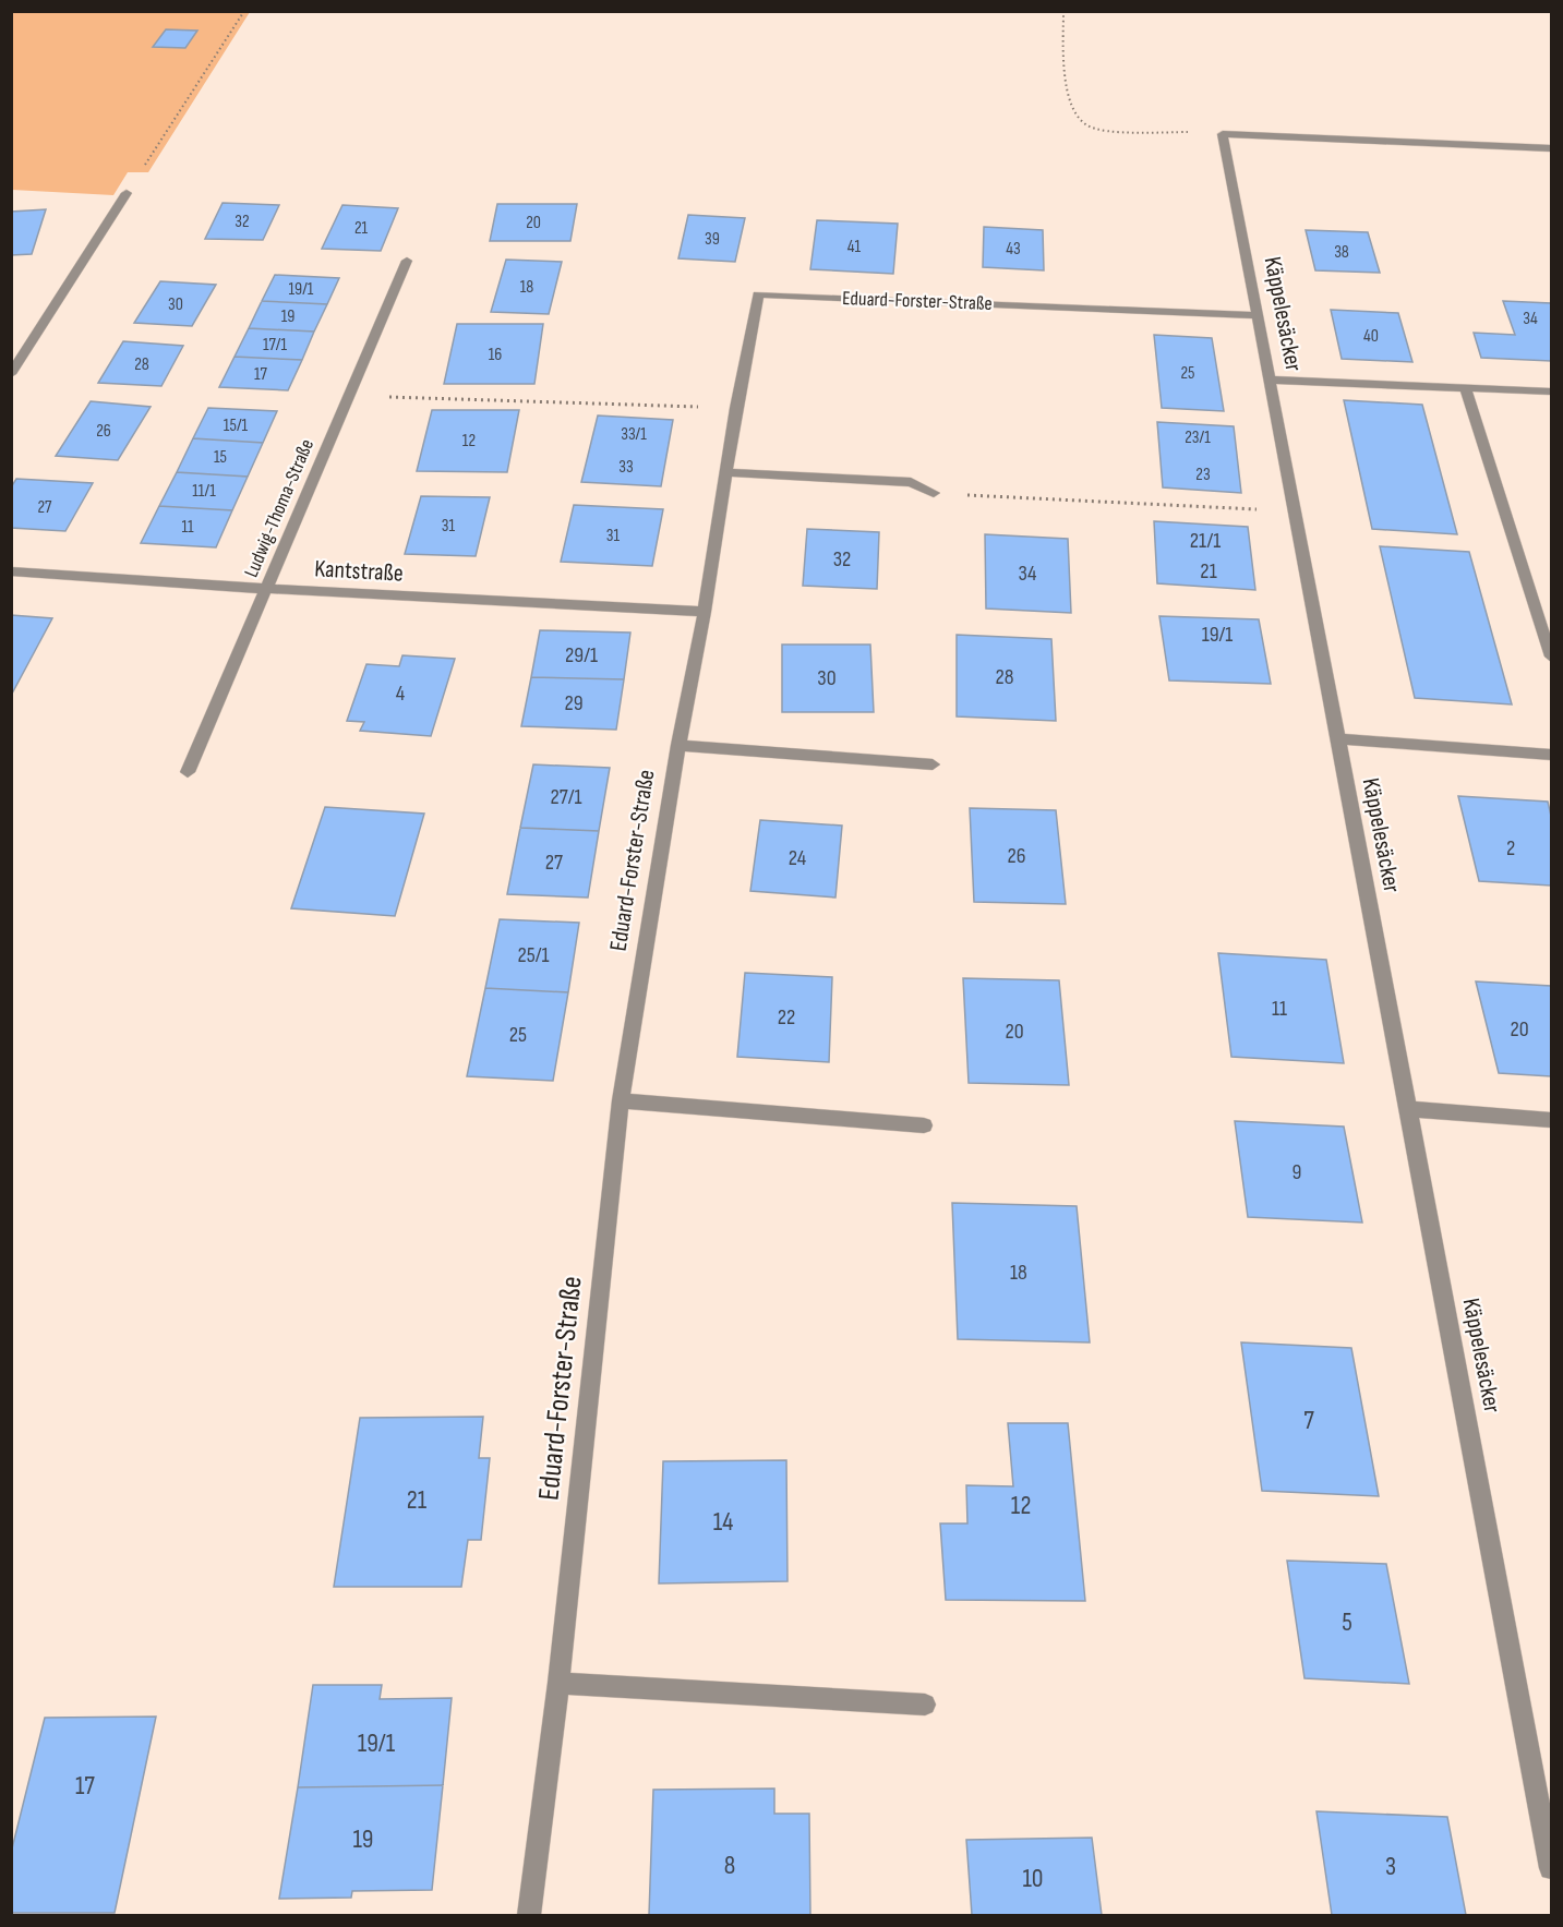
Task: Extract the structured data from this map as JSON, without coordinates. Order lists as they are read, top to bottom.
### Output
{
  "streets": {
    "street": [
      "Eduard-Forster-Straße",
      "Käppelesäcker",
      "Ludwig-Thoma-Straße",
      "Kantstraße"
    ]
  },
  "crossings": [
    ["Eduard-Forster-Straße", "Käppelesäcker"],
    ["Eduard-Forster-Straße", "Kantstraße"],
    ["Ludwig-Thoma-Straße", "Kantstraße"]
  ],
  "house_numbers": [
    "32",
    "20",
    "21",
    "39",
    "41",
    "43",
    "38",
    "18",
    "19/1",
    "30",
    "19",
    "34",
    "40",
    "17/1",
    "16",
    "28",
    "25",
    "17",
    "15/1",
    "26",
    "33/1",
    "23/1",
    "12",
    "15",
    "33",
    "23",
    "11/1",
    "27",
    "31",
    "11",
    "31",
    "21/1",
    "32",
    "21",
    "34",
    "19/1",
    "29/1",
    "28",
    "30",
    "4",
    "29",
    "27/1",
    "2",
    "26",
    "24",
    "27",
    "25/1",
    "11",
    "22",
    "20",
    "20",
    "25",
    "9",
    "18",
    "7",
    "21",
    "12",
    "14",
    "5",
    "19/1",
    "17",
    "19",
    "8",
    "3",
    "10"
  ]
}
